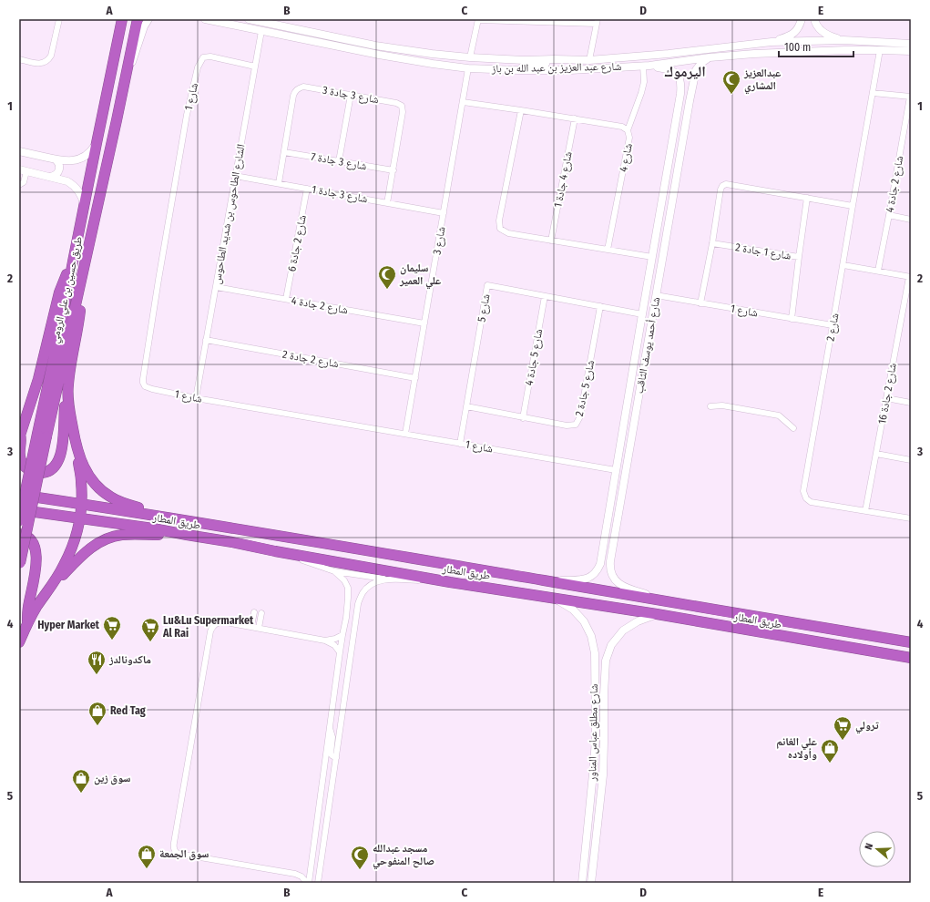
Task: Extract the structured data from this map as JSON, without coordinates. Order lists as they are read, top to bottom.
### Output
{
  "streets": {
    "highway": ["طريق حسين بن علي الرومي", "طريق المطار"],
    "street": [
      "شارع عبد العزيز بن عبد الله بن باز",
      "شارع 3 جادة 3",
      "شارع 1",
      "شارع 4",
      "شارع 3 جادة 7",
      "شارع 4 جادة 1",
      "شارع 2 جادة 4",
      "شارع 3 جادة 1",
      "الشارع الطاحوس بن شديد الطاحوس",
      "شارع 3",
      "شارع 2 جادة 6",
      "شارع 1 جادة 2",
      "شارع 5",
      "شارع 2",
      "شارع أحمد يوسف الثاقب",
      "شارع 5 جادة 4",
      "شارع 2 جادة 2",
      "شارع 5 جادة 2",
      "شارع 2 جادة 16",
      "شارع مطلق عباس المناور"
    ]
  },
  "crossings": [
    ["شارع عبد العزيز بن عبد الله بن باز", "الشارع الطاحوس بن شديد الطاحوس"],
    ["شارع عبد العزيز بن عبد الله بن باز", "شارع 3"],
    ["شارع عبد العزيز بن عبد الله بن باز", "شارع 2"],
    ["شارع عبد العزيز بن عبد الله بن باز", "شارع أحمد يوسف الثاقب"],
    ["شارع 3 جادة 3", "شارع 3 جادة 7"],
    ["شارع 3 جادة 3", "شارع 3 جادة 1"],
    ["شارع 1", "الشارع الطاحوس بن شديد الطاحوس"],
    ["شارع 1", "شارع 3"],
    ["شارع 1", "شارع 5"],
    ["شارع 1", "شارع 2"],
    ["شارع 1", "شارع أحمد يوسف الثاقب"],
    ["شارع 4", "شارع 4 جادة 1"],
    ["شارع 4", "شارع 3"],
    ["شارع 2 جادة 4", "الشارع الطاحوس بن شديد الطاحوس"],
    ["شارع 2 جادة 4", "شارع 3"],
    ["شارع 2 جادة 4", "شارع 2 جادة 6"],
    ["شارع 3 جادة 1", "الشارع الطاحوس بن شديد الطاحوس"],
    ["شارع 3 جادة 1", "شارع 3"],
    ["شارع 3 جادة 1", "شارع 2 جادة 6"],
    ["الشارع الطاحوس بن شديد الطاحوس", "شارع 2 جادة 2"],
    ["شارع 3", "شارع 2 جادة 2"],
    ["شارع 5", "شارع أحمد يوسف الثاقب"],
    ["شارع 5", "شارع 5 جادة 4"],
    ["شارع 5", "شارع 5 جادة 2"],
    ["شارع 2", "شارع 2 جادة 16"],
    ["شارع أحمد يوسف الثاقب", "طريق المطار"],
    ["شارع 5 جادة 4", "شارع 5 جادة 2"],
    ["طريق المطار", "شارع مطلق عباس المناور"]
  ],
  "districts": ["اليرموك"],
  "places": {
    "mosque": ["عبدالعزيز المشاري", "سليمان علي العمير", "مسجد عبدالله صالح المنفوحي"],
    "supermarket": ["Hyper Market", "Lu&Lu Supermarket Al Rai", "ترولي"],
    "restaurant": ["ماكدونالدز"],
    "shop": [
      "Red Tag",
      "علي الغانم وأولاده",
      "سوق زين",
      "سوق الجمعة"
    ]
  },
  "scale_bar": "100 m",
  "north": "left",
  "grid": {
    "columns": [
      "A",
      "B",
      "C",
      "D",
      "E"
    ],
    "rows": [
      "1",
      "2",
      "3",
      "4",
      "5"
    ]
  }
}
